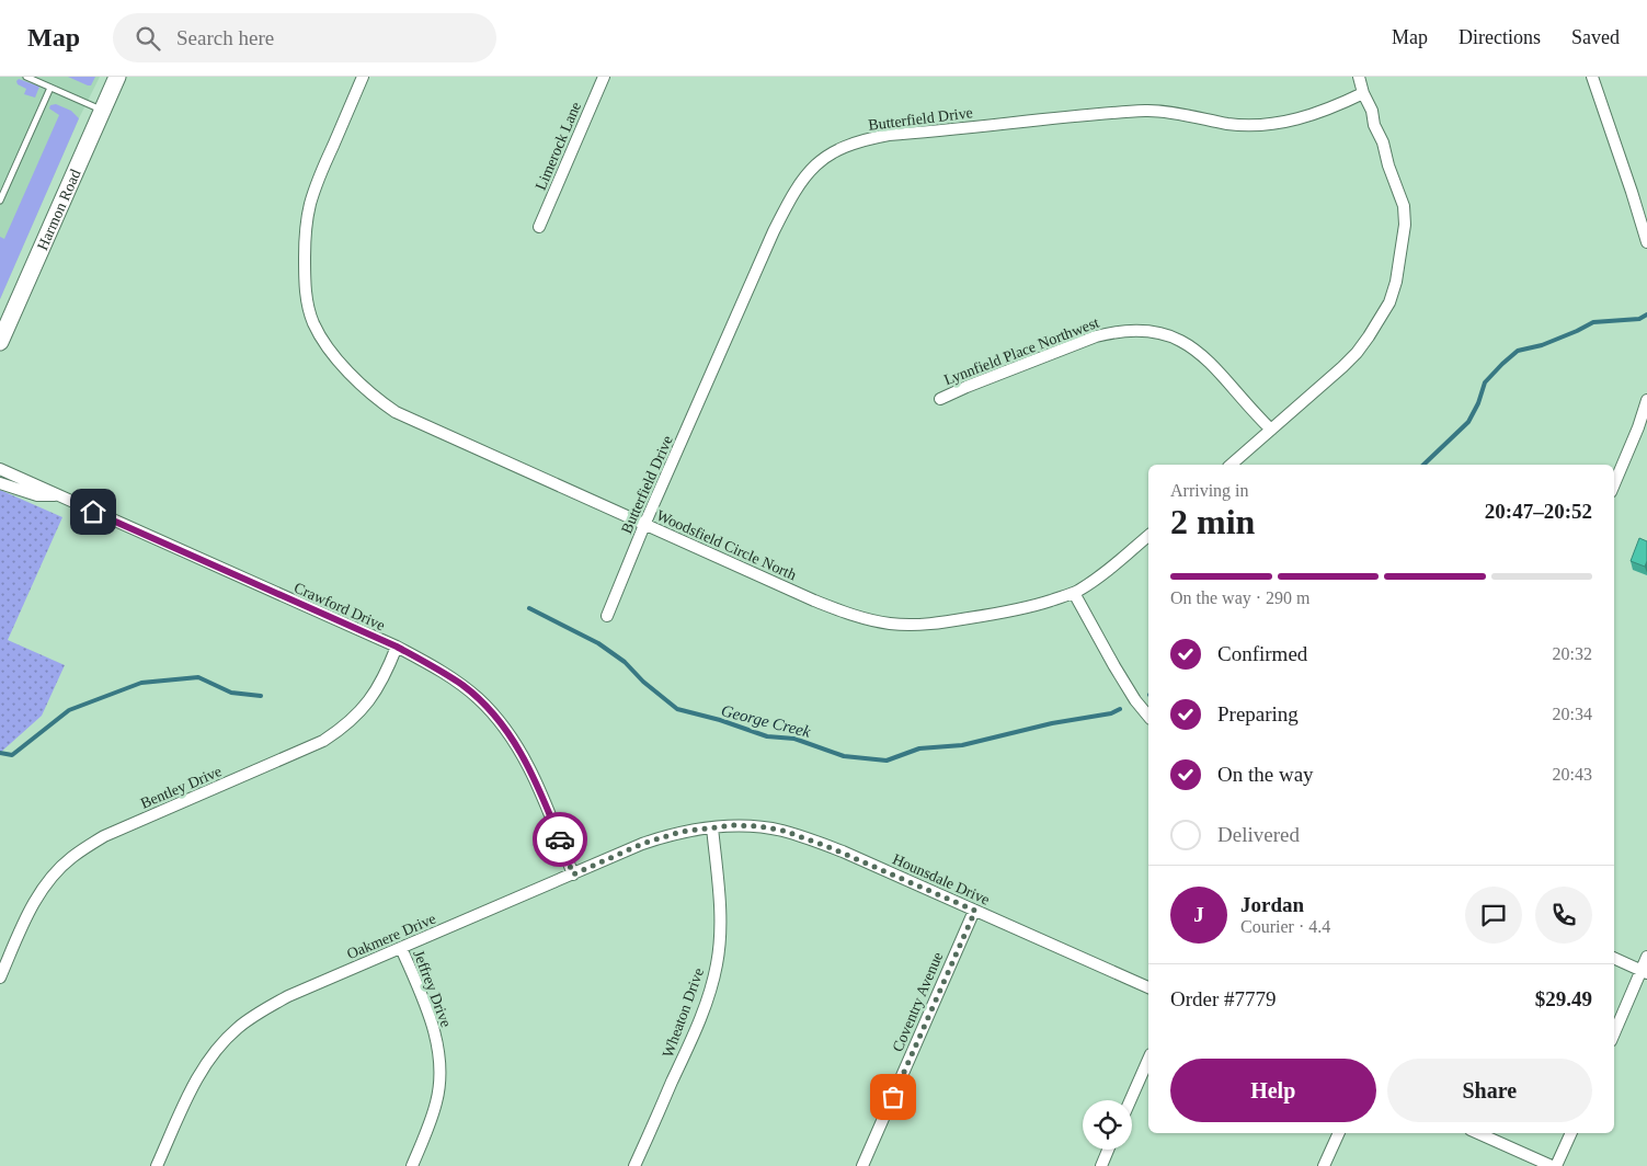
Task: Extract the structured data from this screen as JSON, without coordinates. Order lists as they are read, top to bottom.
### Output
{
  "streets": {
    "main road": ["Harmon Road"],
    "street": [
      "Butterfield Drive",
      "Limerock Lane",
      "Lynnfield Place Northwest",
      "Woodsfield Circle North",
      "Crawford Drive",
      "Bentley Drive",
      "Hounsdale Drive",
      "Oakmere Drive",
      "Jeffrey Drive",
      "Coventry Avenue",
      "Wheaton Drive"
    ]
  },
  "crossings": [
    ["Butterfield Drive", "Woodsfield Circle North"],
    ["Crawford Drive", "Bentley Drive"],
    ["Crawford Drive", "Oakmere Drive"],
    ["Hounsdale Drive", "Oakmere Drive"],
    ["Hounsdale Drive", "Coventry Avenue"],
    ["Hounsdale Drive", "Wheaton Drive"],
    ["Oakmere Drive", "Jeffrey Drive"],
    ["Oakmere Drive", "Wheaton Drive"]
  ],
  "water": ["George Creek"],
  "page": {
    "header": "Map",
    "search": "Search here",
    "nav": ["Map", "Directions", "Saved"],
    "heading": ["2 min", "Arriving in", "20:47–20:52"],
    "panel": [
      "Jordan",
      "Courier · 4.4",
      "Order #7779",
      "$29.49"
    ],
    "bar": "On the way · 290 m",
    "list": [
      ["Confirmed", "20:32"],
      ["Preparing", "20:34"],
      ["On the way", "20:43"],
      "Delivered"
    ],
    "round": "J",
    "buttons": ["Help", "Share"]
  }
}
